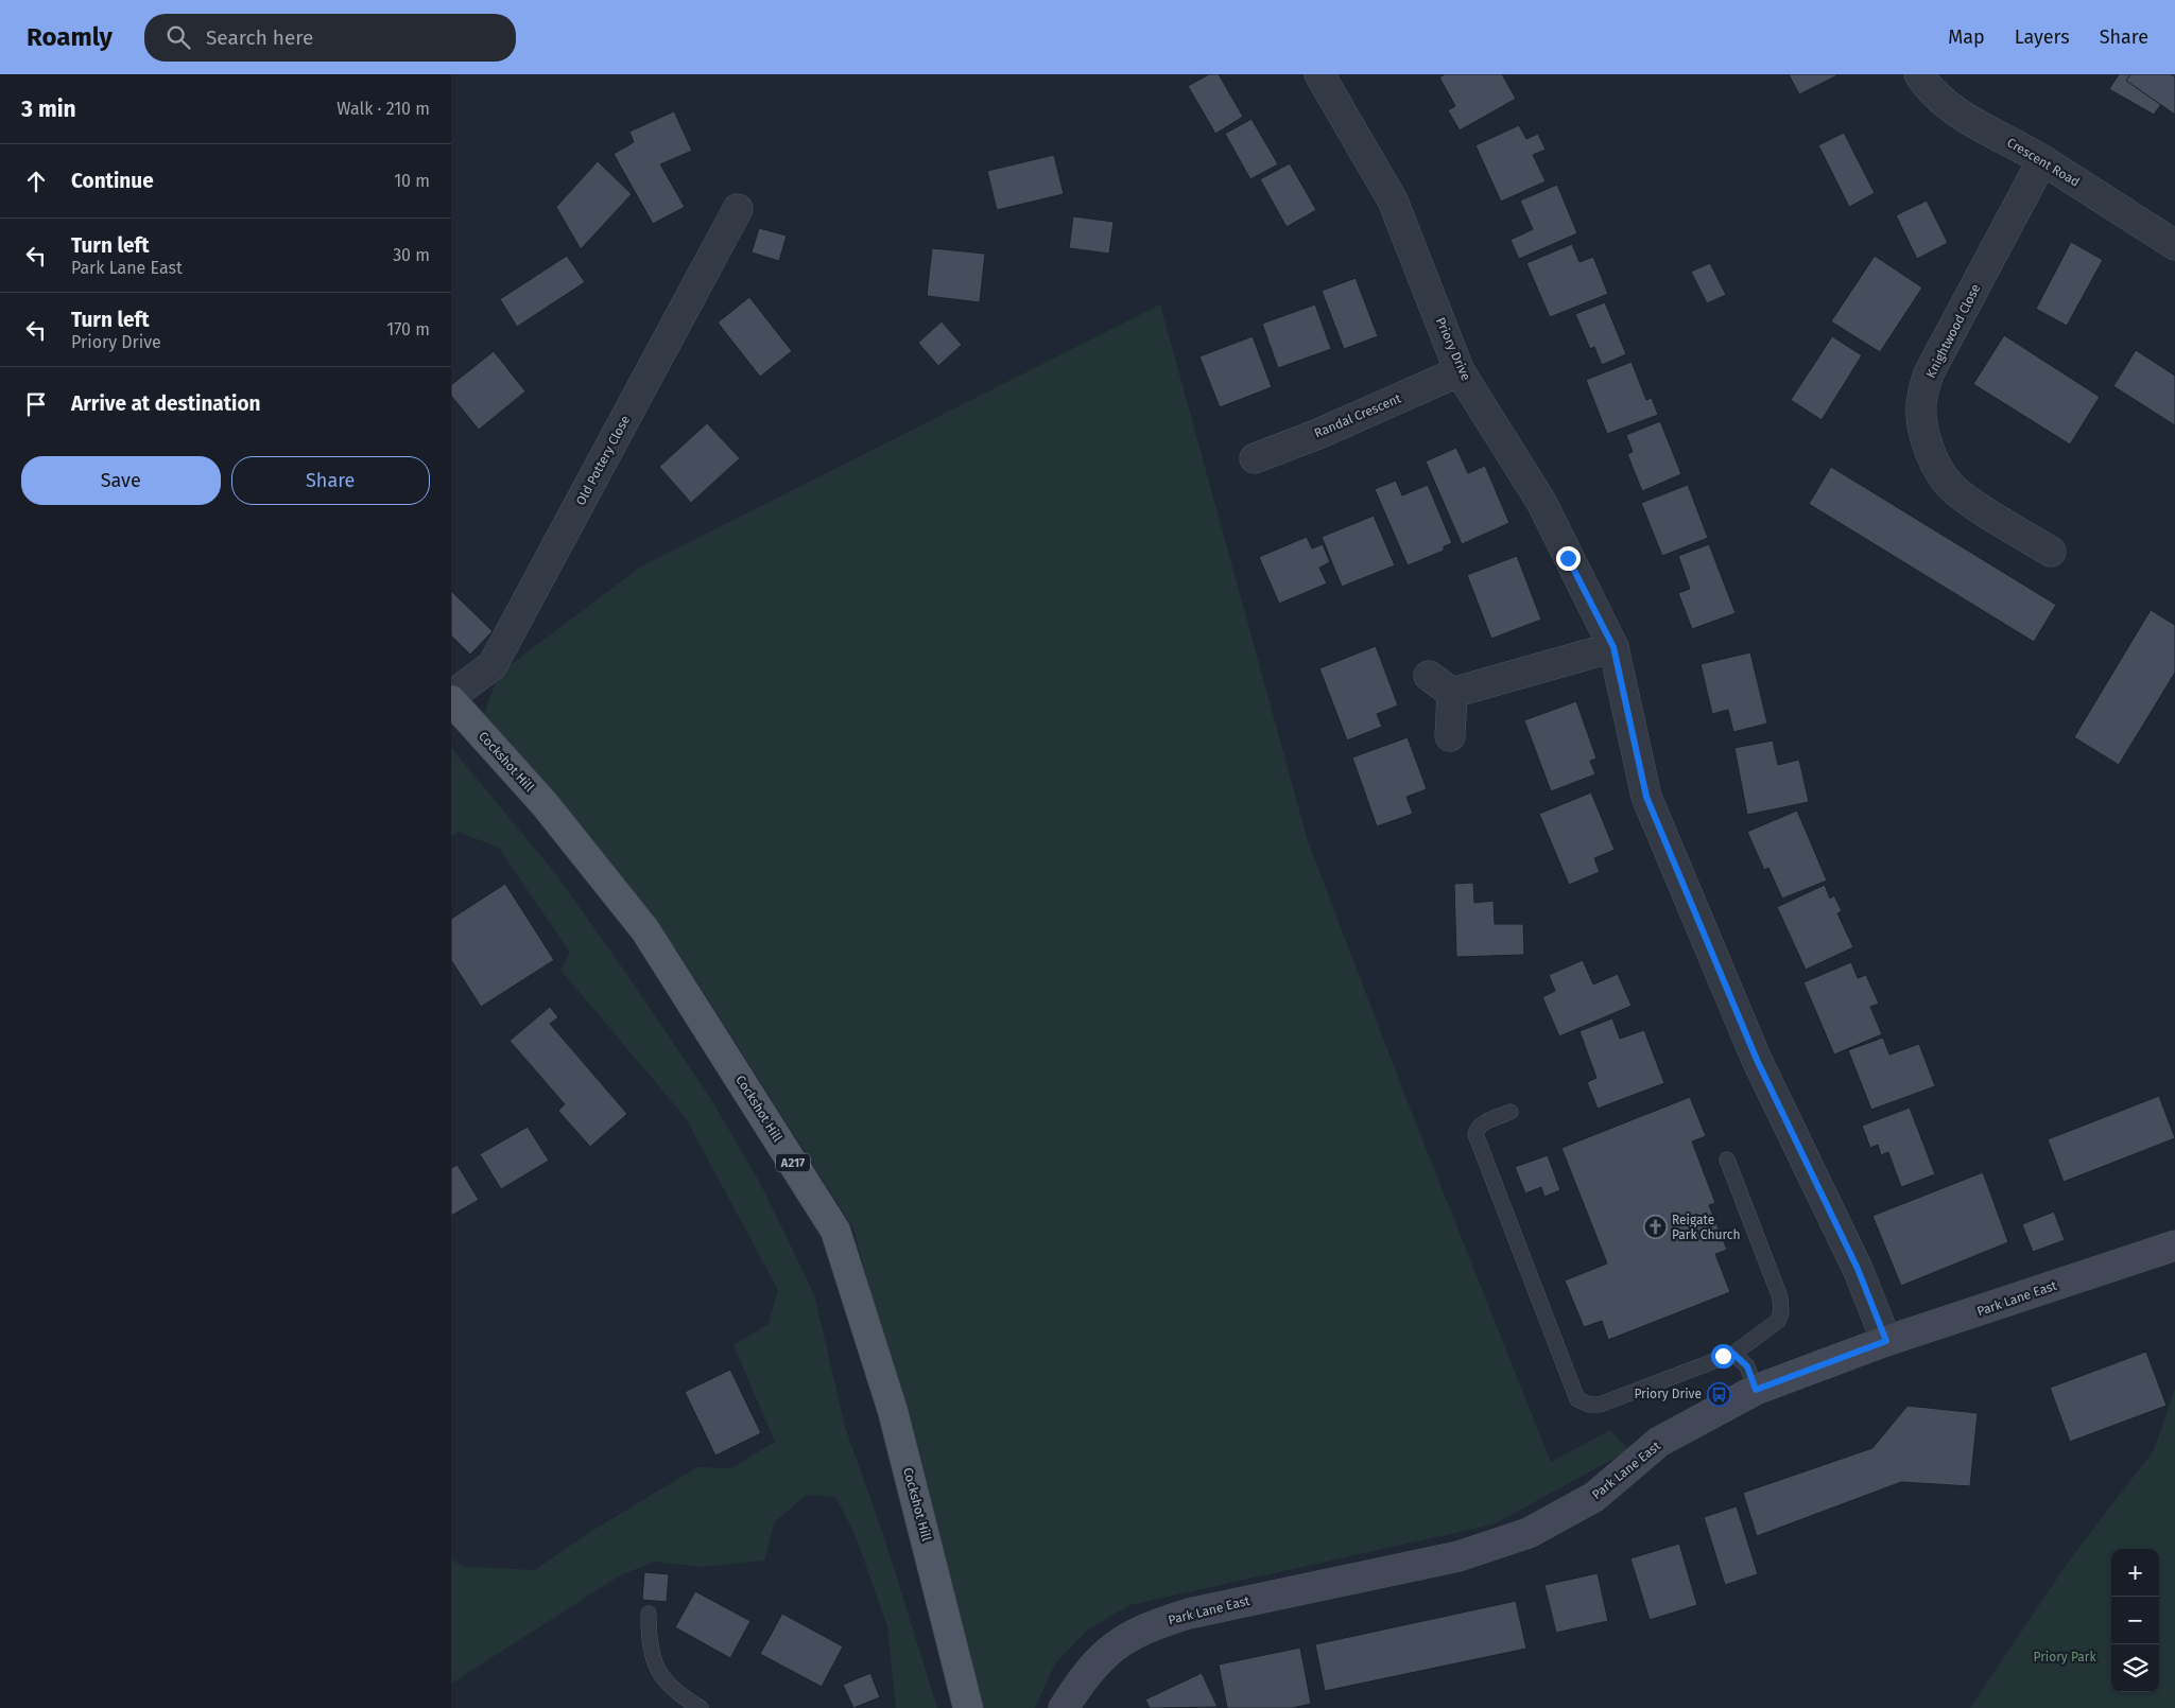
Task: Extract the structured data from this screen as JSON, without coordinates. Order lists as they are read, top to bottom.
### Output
{
  "streets": {
    "main road": ["Cockshot Hill", "A217"],
    "street": [
      "Crescent Road",
      "Knightwood Close",
      "Priory Drive",
      "Randal Crescent",
      "Old Pottery Close",
      "Park Lane East"
    ]
  },
  "crossings": [
    ["Crescent Road", "Knightwood Close"],
    ["Priory Drive", "Randal Crescent"],
    ["Priory Drive", "Park Lane East"]
  ],
  "parks": ["Priory Park"],
  "places": {
    "church": ["Reigate Park Church"],
    "bus stop": ["Priory Drive"]
  },
  "page": {
    "header": "Roamly",
    "search": "Search here",
    "nav": ["Map", "Layers", "Share"],
    "heading": ["3 min", "Walk · 210 m"],
    "list": [
      ["Continue", "10 m"],
      ["Turn left", "Park Lane East", "30 m"],
      ["Turn left", "Priory Drive", "170 m"],
      "Arrive at destination"
    ],
    "buttons": ["Save", "Share"],
    "map_buttons": ["+", "−"]
  }
}
